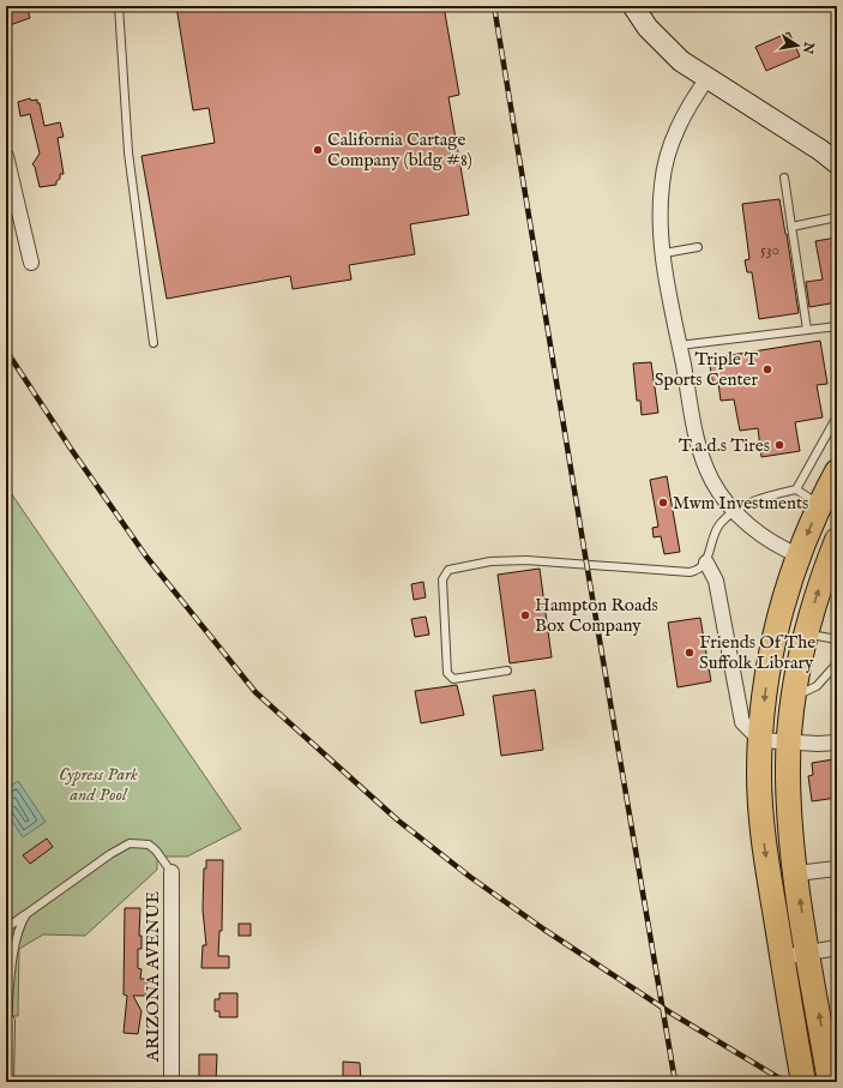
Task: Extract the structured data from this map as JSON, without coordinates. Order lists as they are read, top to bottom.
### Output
{
  "streets": {
    "street": ["ARIZONA AVENUE"]
  },
  "parks": ["Cypress Park and Pool"],
  "places": [
    "California Cartage Company (bldg #8)",
    "Triple T Sports Center",
    "T.a.d.s Tires",
    "Mwm Investments",
    "Hampton Roads Box Company",
    "Friends Of The Suffolk Library"
  ],
  "house_numbers": ["530"],
  "north": "right"
}
